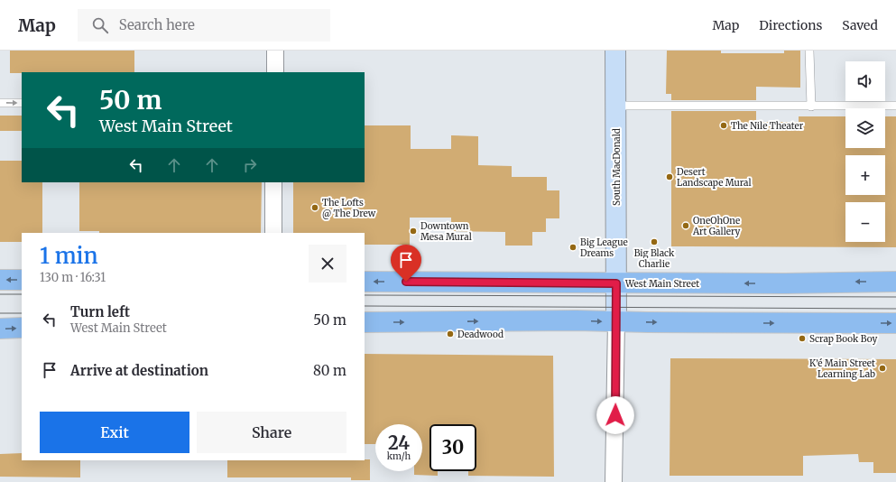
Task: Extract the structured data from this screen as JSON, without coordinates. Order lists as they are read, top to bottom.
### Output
{
  "streets": {
    "main road": ["West Main Street"],
    "street": ["South MacDonald"]
  },
  "crossings": [
    ["South MacDonald", "West Main Street"]
  ],
  "places": [
    "The Nile Theater",
    "Desert Landscape Mural",
    "The Lofts @ The Drew",
    "OneOhOne Art Gallery",
    "Downtown Mesa Mural",
    "Big Black Charlie",
    "Big League Dreams",
    "Deadwood",
    "Scrap Book Boy",
    "K’é Main Street Learning Lab"
  ],
  "page": {
    "header": "Map",
    "search": "Search here",
    "nav": ["Map", "Directions", "Saved"],
    "map_buttons": ["+", "−"],
    "turn": ["50 m", "West Main Street"],
    "heading": ["1 min", "130 m · 16:31"],
    "list": [
      {
        "name": "Turn left",
        "note": "West Main Street",
        "value": "50 m"
      },
      {
        "name": "Arrive at destination",
        "value": "80 m"
      }
    ],
    "buttons": ["Exit", "Share"],
    "speed": "24 km/h",
    "limit": "30"
  }
}
